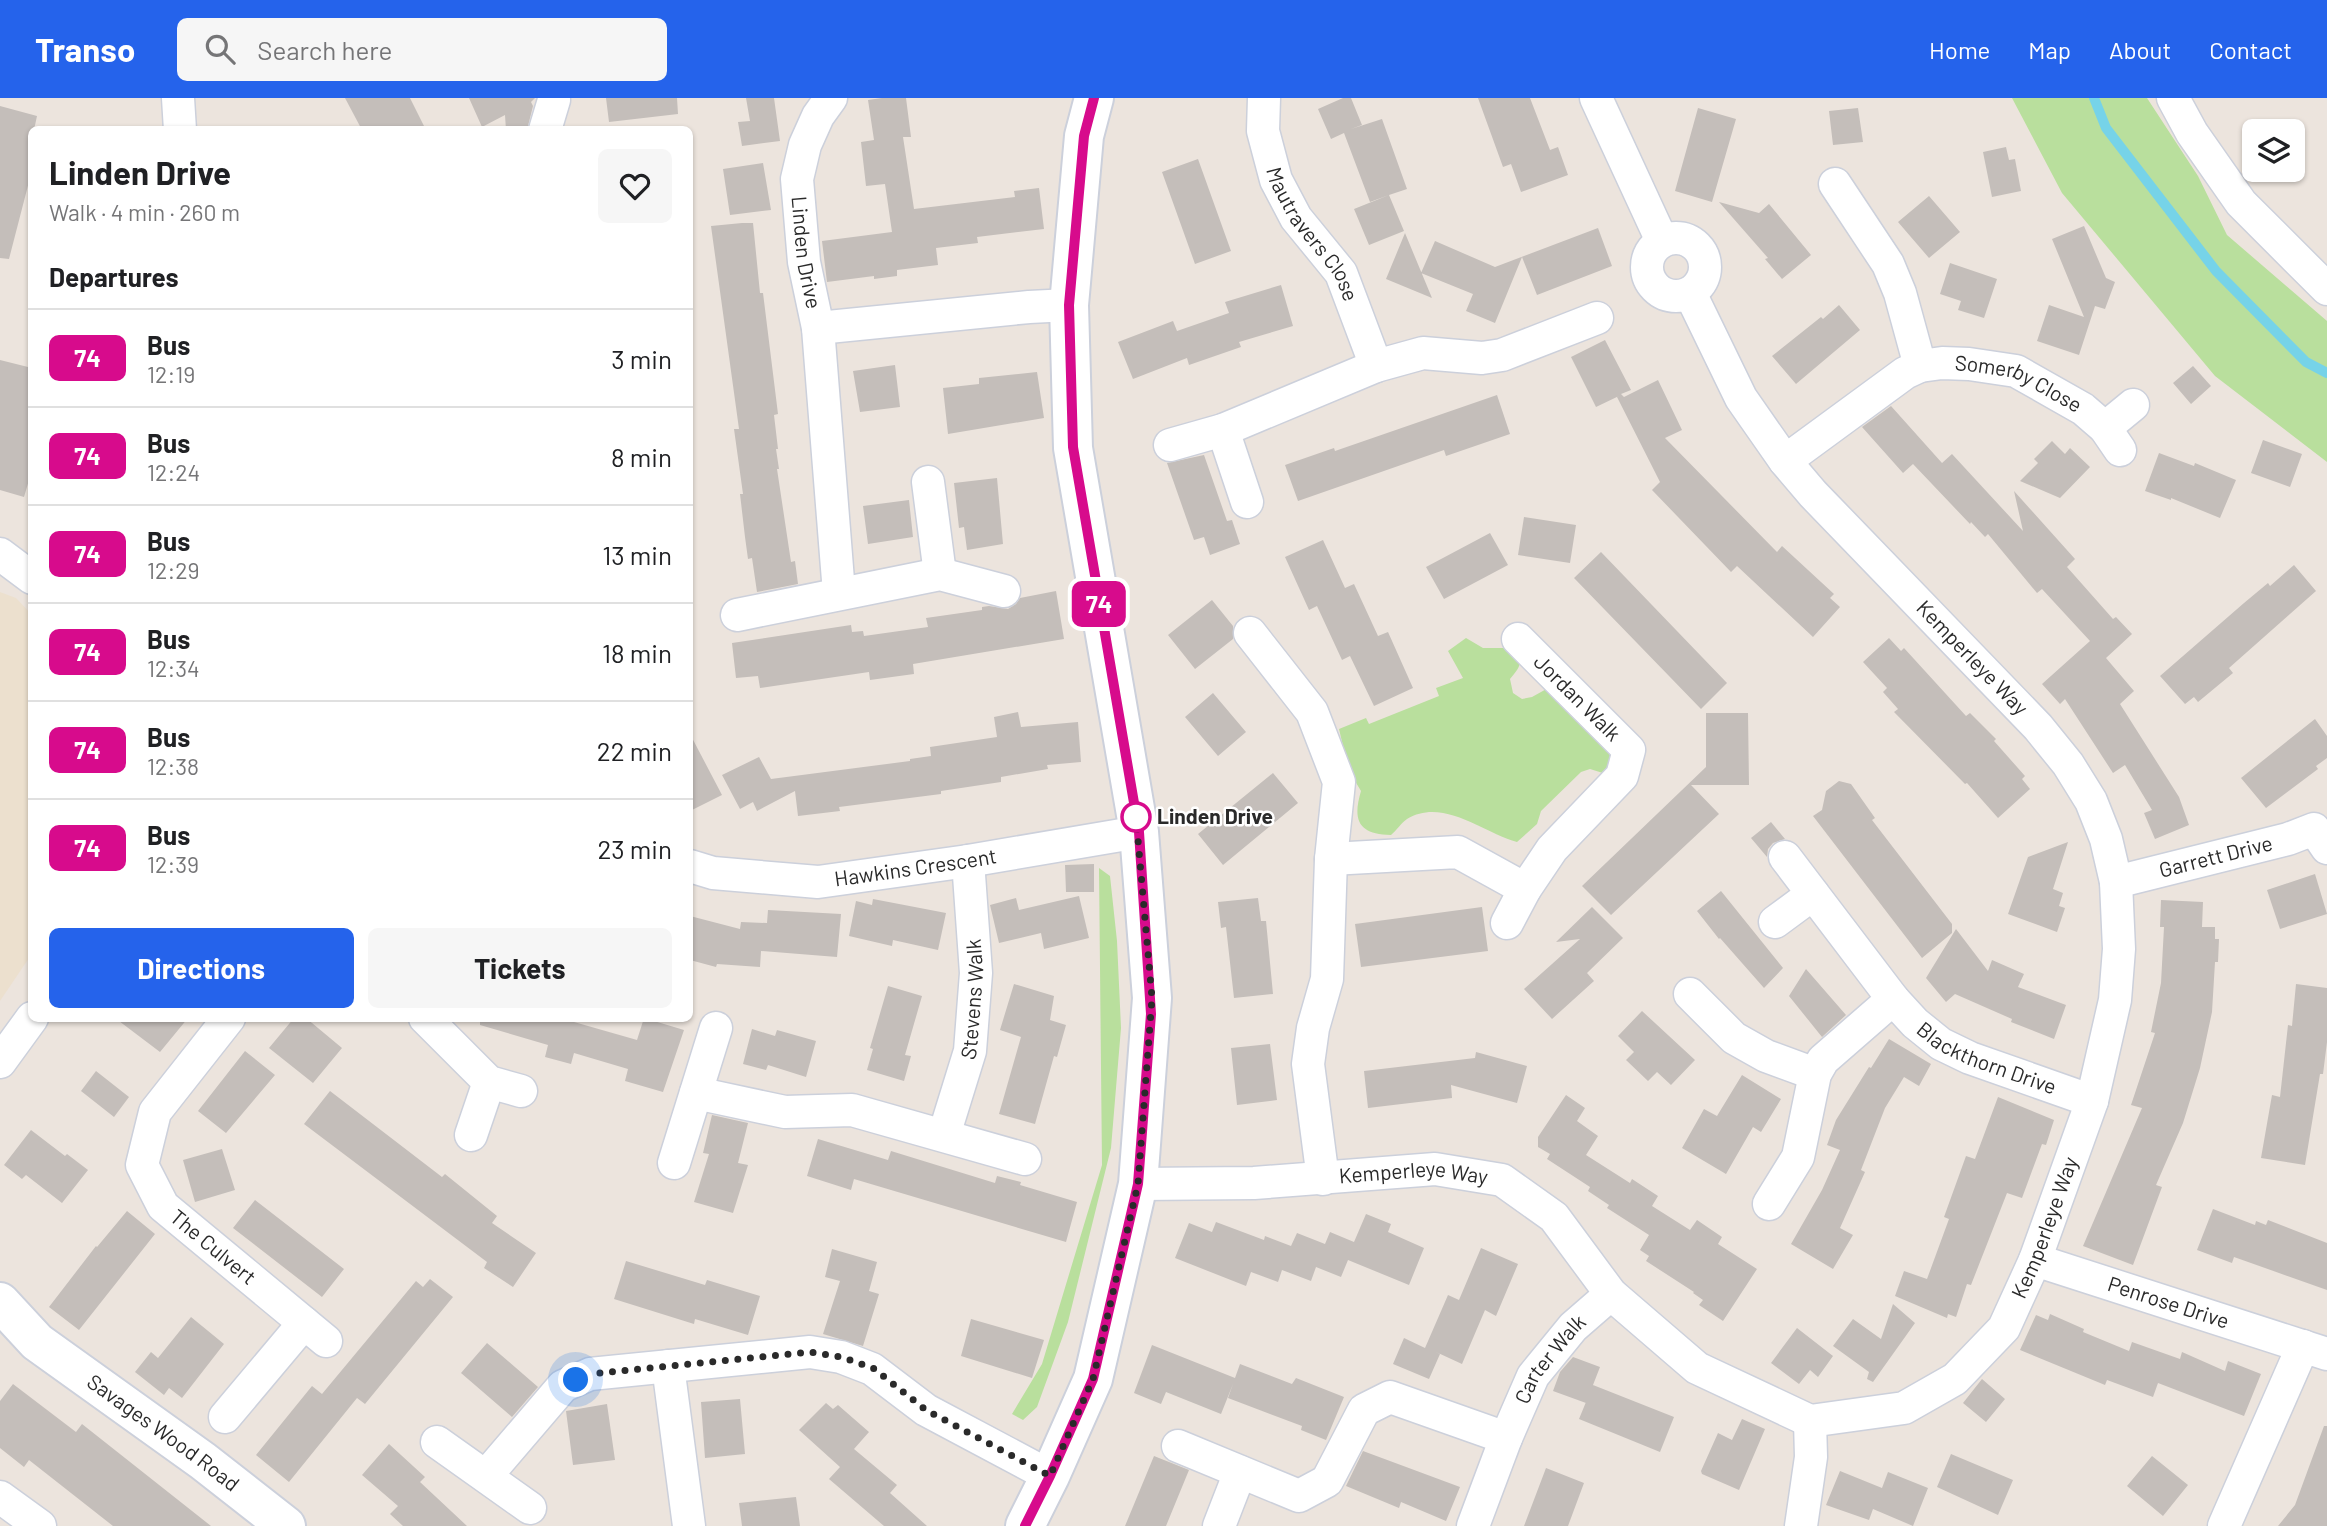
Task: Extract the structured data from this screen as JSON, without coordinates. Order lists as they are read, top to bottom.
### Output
{
  "streets": {
    "street": [
      "Mautravers Close",
      "Linden Drive",
      "Somerby Close",
      "Kemperleye Way",
      "Jordan Walk",
      "Garrett Drive",
      "Hawkins Crescent",
      "Stevens Walk",
      "Blackthorn Drive",
      "The Culvert",
      "Penrose Drive",
      "Carter Walk",
      "Savages Wood Road"
    ]
  },
  "crossings": [
    ["Somerby Close", "Kemperleye Way"],
    ["Kemperleye Way", "Garrett Drive"],
    ["Kemperleye Way", "Blackthorn Drive"],
    ["Kemperleye Way", "Penrose Drive"],
    ["Kemperleye Way", "Carter Walk"],
    ["Hawkins Crescent", "Stevens Walk"]
  ],
  "places": ["Linden Drive"],
  "lines": ["bus line 74"],
  "page": {
    "header": "Transo",
    "search": "Search here",
    "nav": [
      "Home",
      "Map",
      "About",
      "Contact"
    ],
    "on_map": "74",
    "heading": [
      ["Linden Drive", "Walk · 4 min · 260 m"],
      "Departures"
    ],
    "list": [
      {
        "mark": "74",
        "name": "Bus",
        "note": "12:19",
        "value": "3 min"
      },
      {
        "mark": "74",
        "name": "Bus",
        "note": "12:24",
        "value": "8 min"
      },
      {
        "mark": "74",
        "name": "Bus",
        "note": "12:29",
        "value": "13 min"
      },
      {
        "mark": "74",
        "name": "Bus",
        "note": "12:34",
        "value": "18 min"
      },
      {
        "mark": "74",
        "name": "Bus",
        "note": "12:38",
        "value": "22 min"
      },
      {
        "mark": "74",
        "name": "Bus",
        "note": "12:39",
        "value": "23 min"
      }
    ],
    "buttons": ["Directions", "Tickets"]
  }
}
